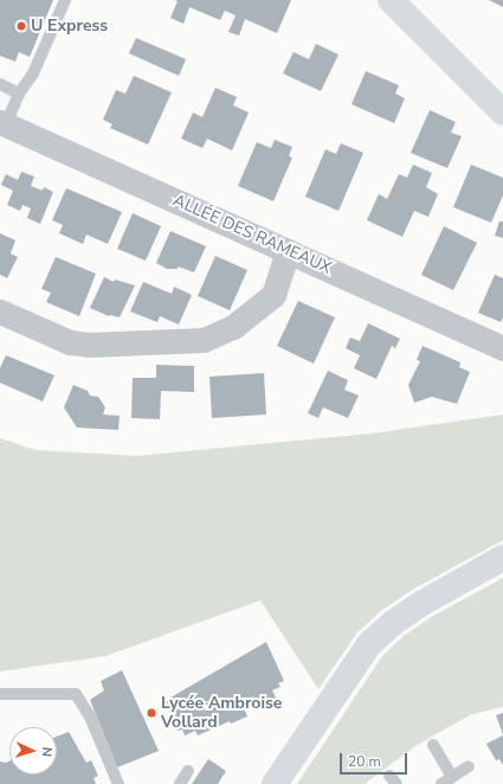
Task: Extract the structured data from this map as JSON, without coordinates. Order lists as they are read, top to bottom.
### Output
{
  "streets": {
    "street": ["ALLÉE DES RAMEAUX"]
  },
  "places": ["U Express", "Lycée Ambroise Vollard"],
  "scale_bar": "20 m",
  "north": "right"
}
